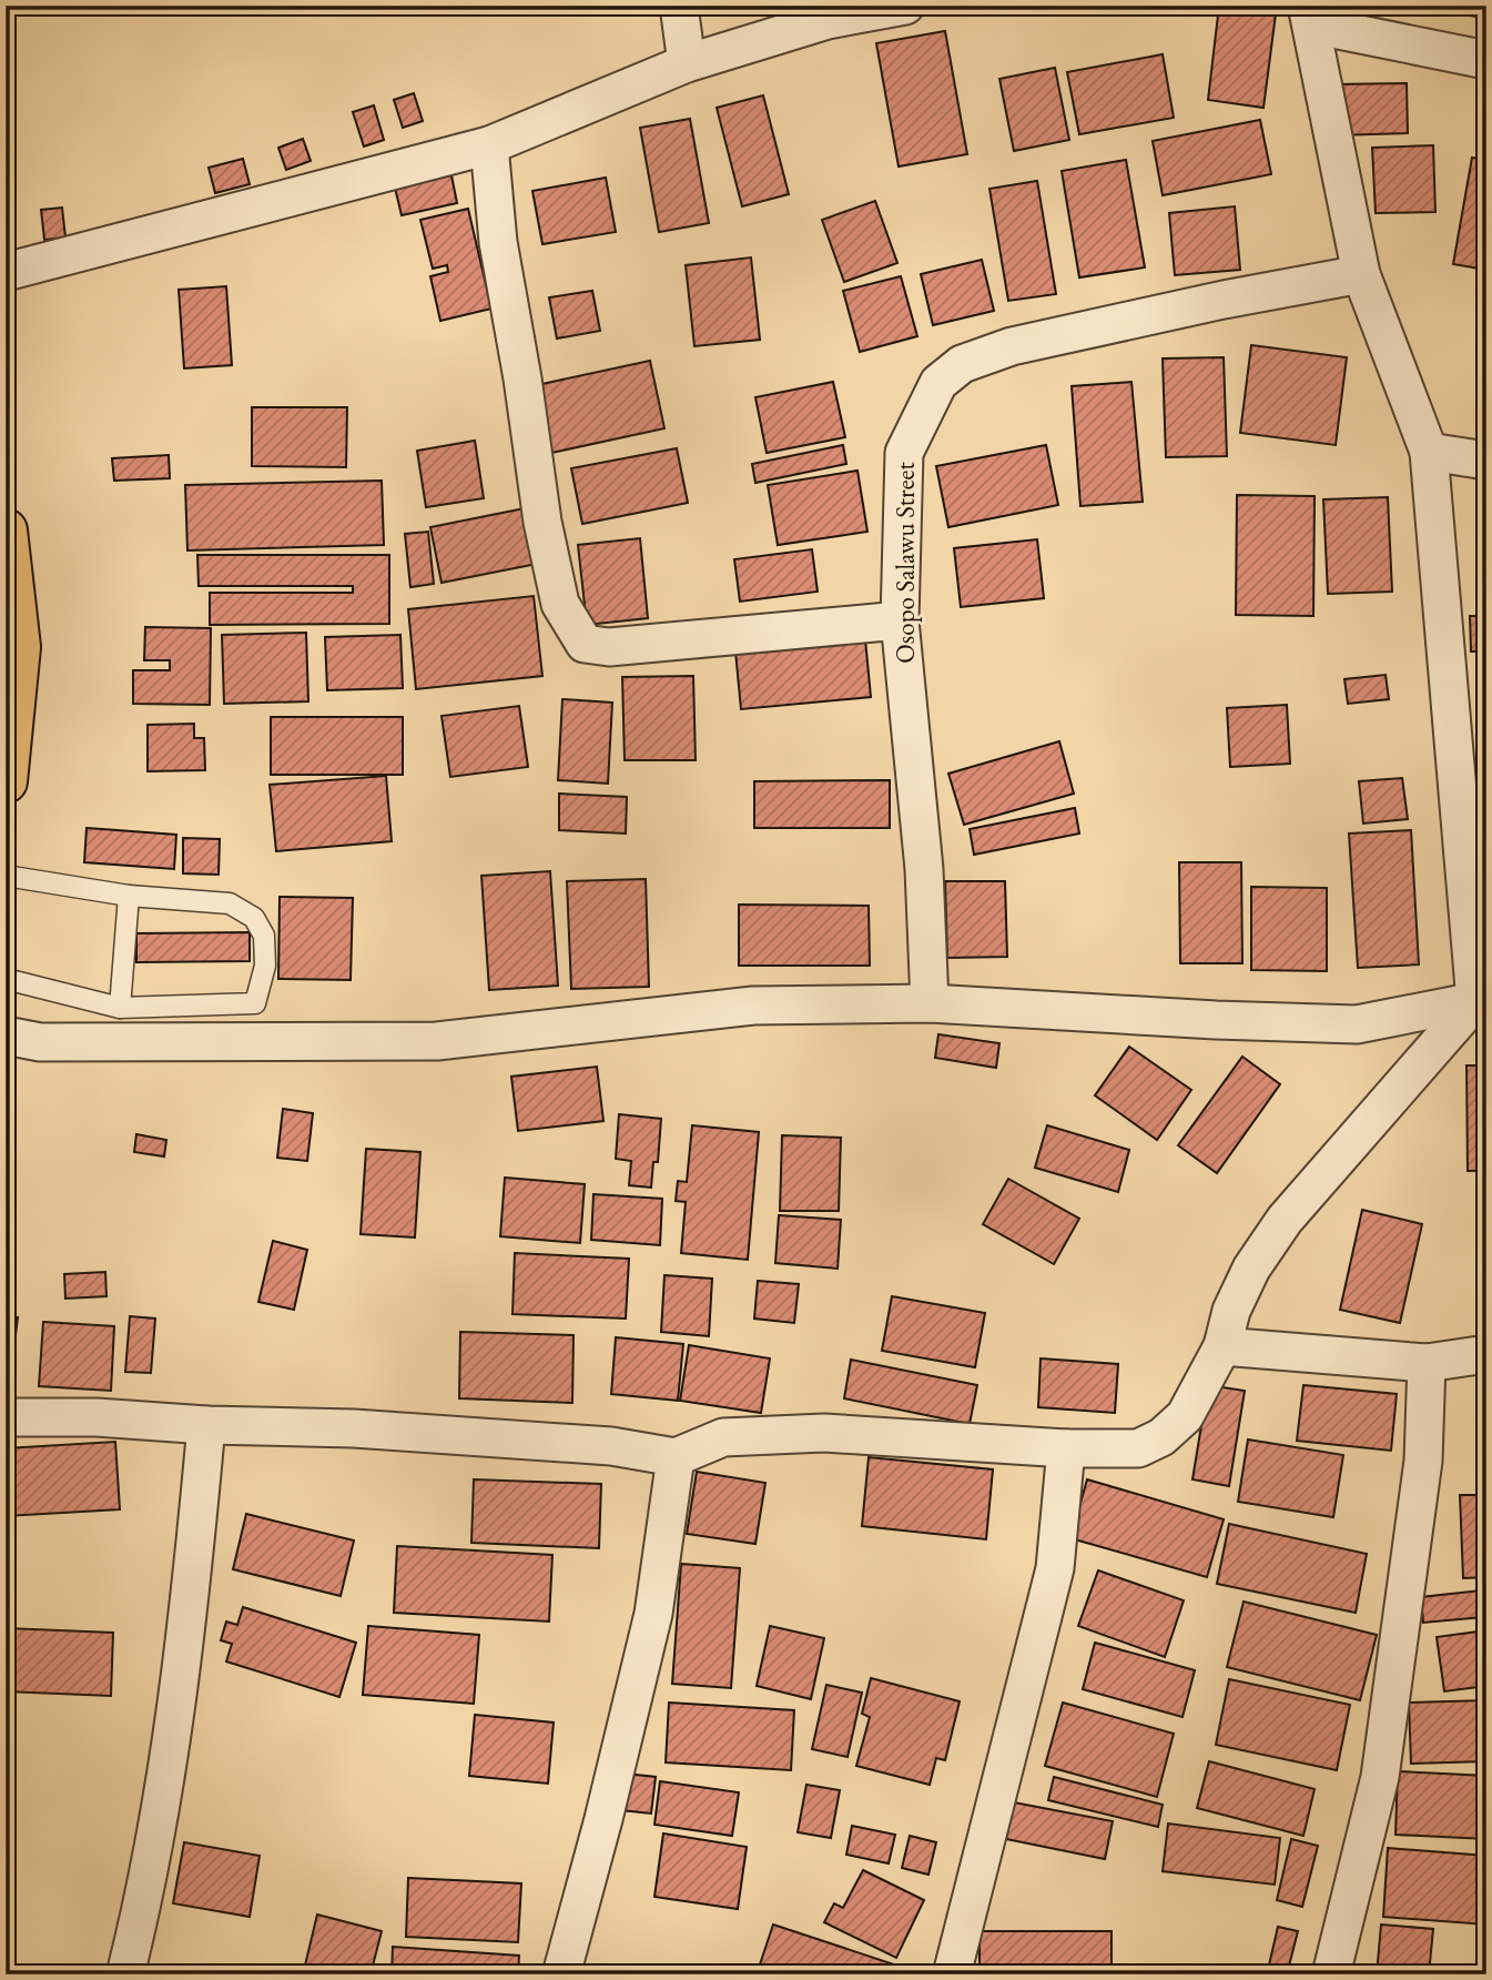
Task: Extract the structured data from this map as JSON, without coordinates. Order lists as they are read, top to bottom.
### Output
{
  "streets": {
    "street": ["Osopo Salawu Street"]
  }
}
